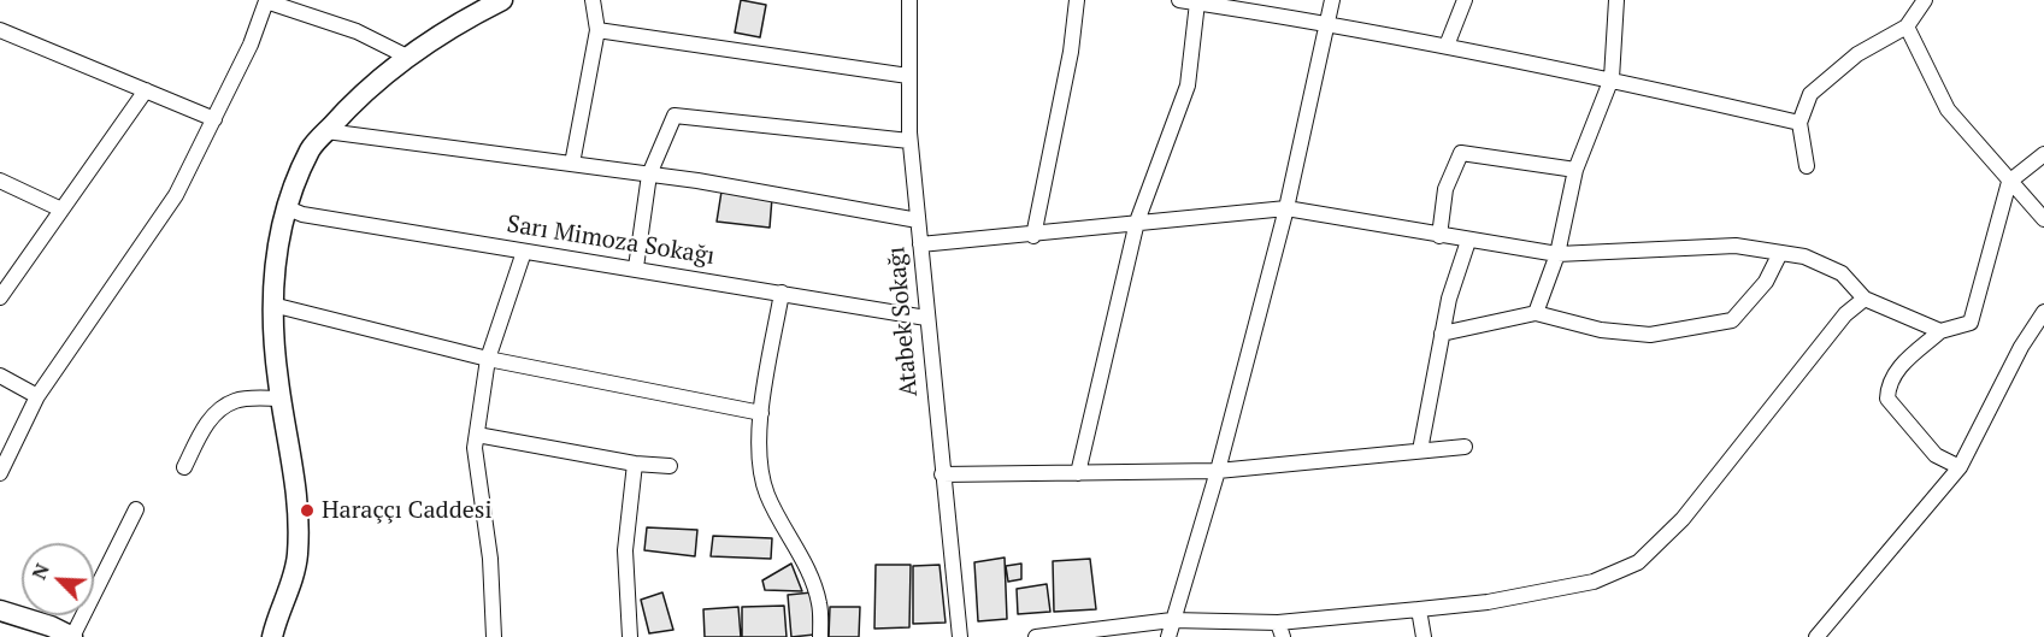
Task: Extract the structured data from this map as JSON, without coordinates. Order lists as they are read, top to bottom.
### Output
{
  "streets": {
    "street": ["Sarı Mimoza Sokağı", "Atabek Sokağı"]
  },
  "crossings": [
    ["Sarı Mimoza Sokağı", "Atabek Sokağı"]
  ],
  "places": ["Haraççı Caddesi"],
  "north": "top left"
}
